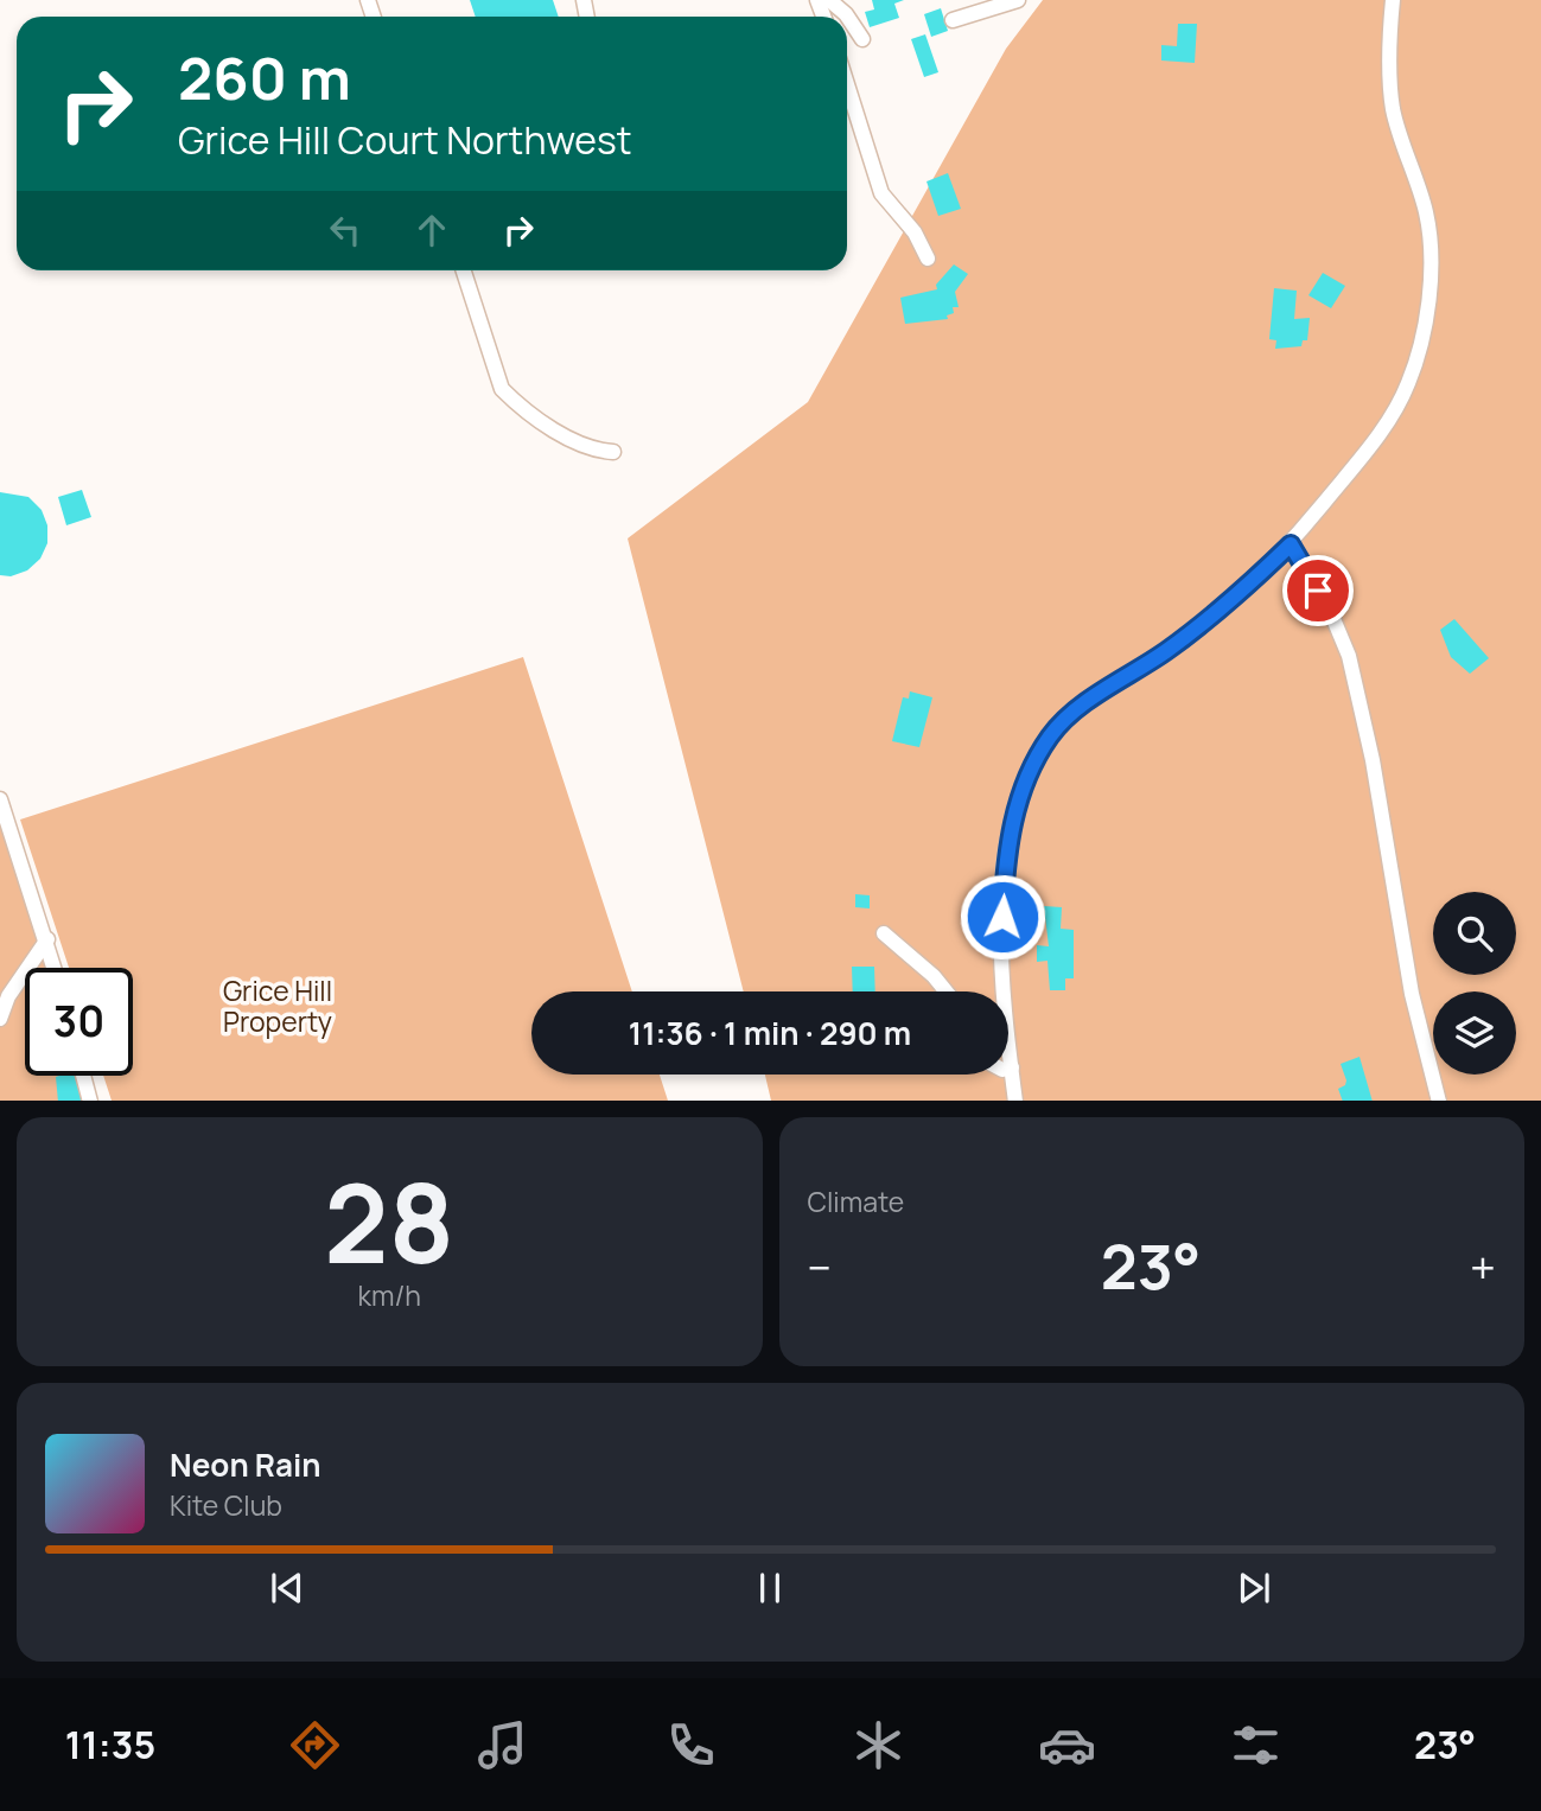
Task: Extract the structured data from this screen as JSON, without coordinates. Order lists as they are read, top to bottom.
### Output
{
  "parks": ["Grice Hill Property"],
  "page": {
    "turn": ["260 m", "Grice Hill Court Northwest"],
    "limit": "30",
    "trip": "11:36 · 1 min · 290 m",
    "tile": [
      ["28", "km/h"],
      "Climate"
    ],
    "heat": ["−", "23°", "+"],
    "song": ["Neon Rain", "Kite Club"],
    "tabs": ["11:35", "23°"]
  }
}
